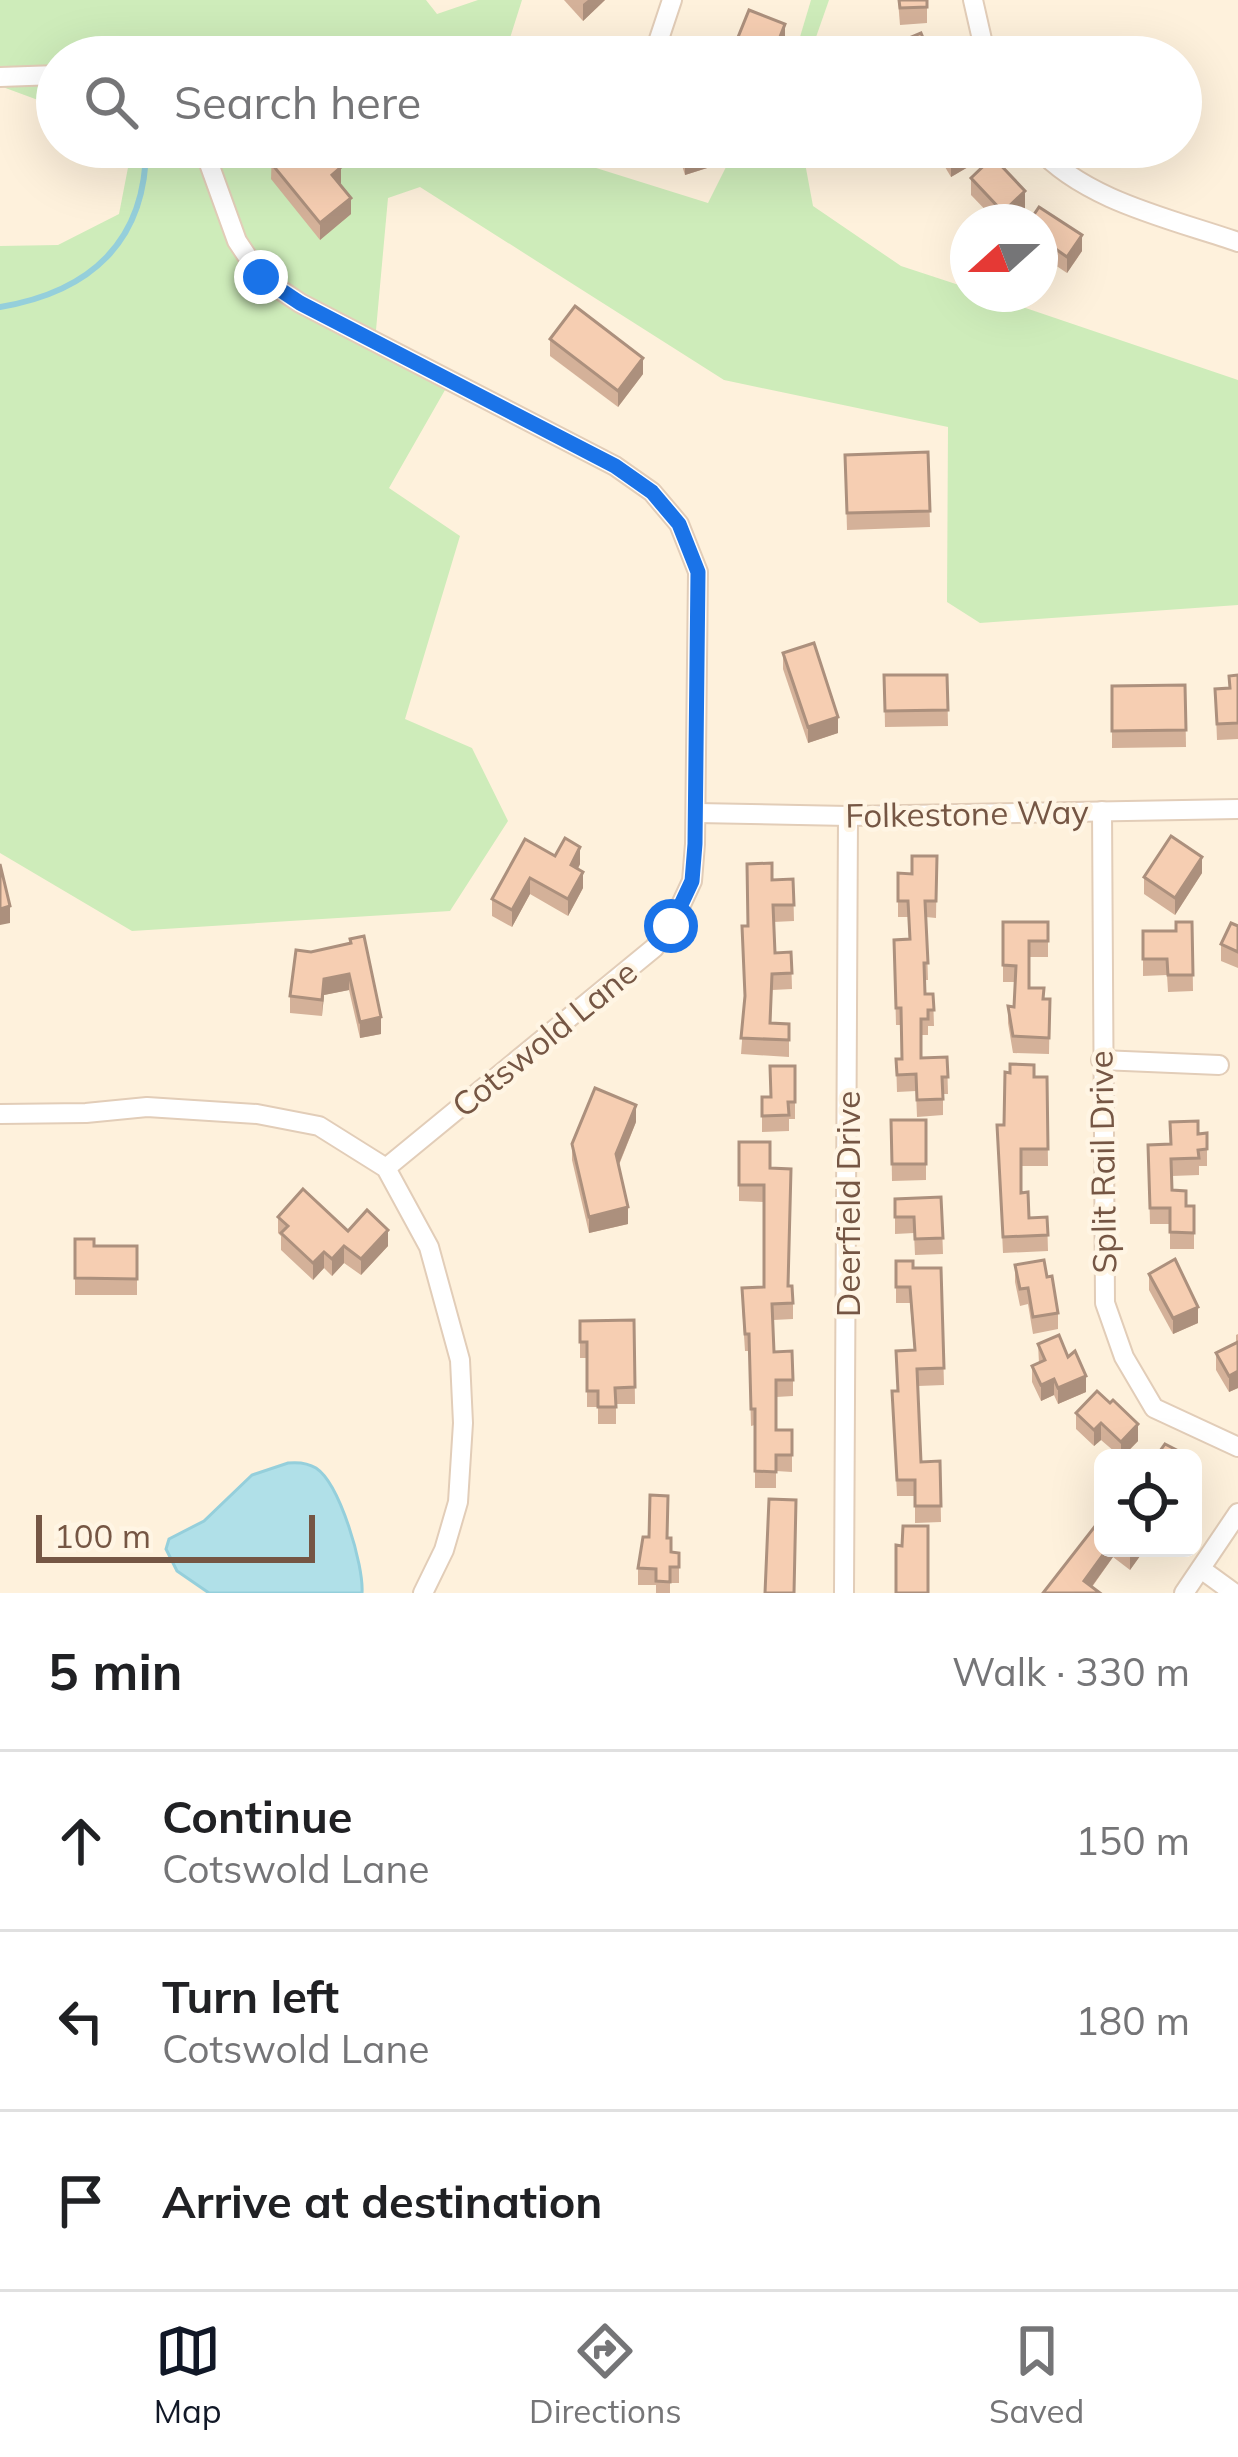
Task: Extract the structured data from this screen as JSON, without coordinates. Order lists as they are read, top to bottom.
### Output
{
  "streets": {
    "street": [
      "Folkestone Way",
      "Cotswold Lane",
      "Split Rail Drive",
      "Deerfield Drive"
    ]
  },
  "crossings": [
    ["Folkestone Way", "Cotswold Lane"],
    ["Folkestone Way", "Split Rail Drive"],
    ["Folkestone Way", "Deerfield Drive"]
  ],
  "scale_bar": "100 m",
  "north": "left",
  "page": {
    "search": "Search here",
    "scale": "100 m",
    "heading": ["5 min", "Walk · 330 m"],
    "list": [
      ["Continue", "Cotswold Lane", "150 m"],
      ["Turn left", "Cotswold Lane", "180 m"],
      "Arrive at destination"
    ],
    "nav": ["Map", "Directions", "Saved"]
  }
}
